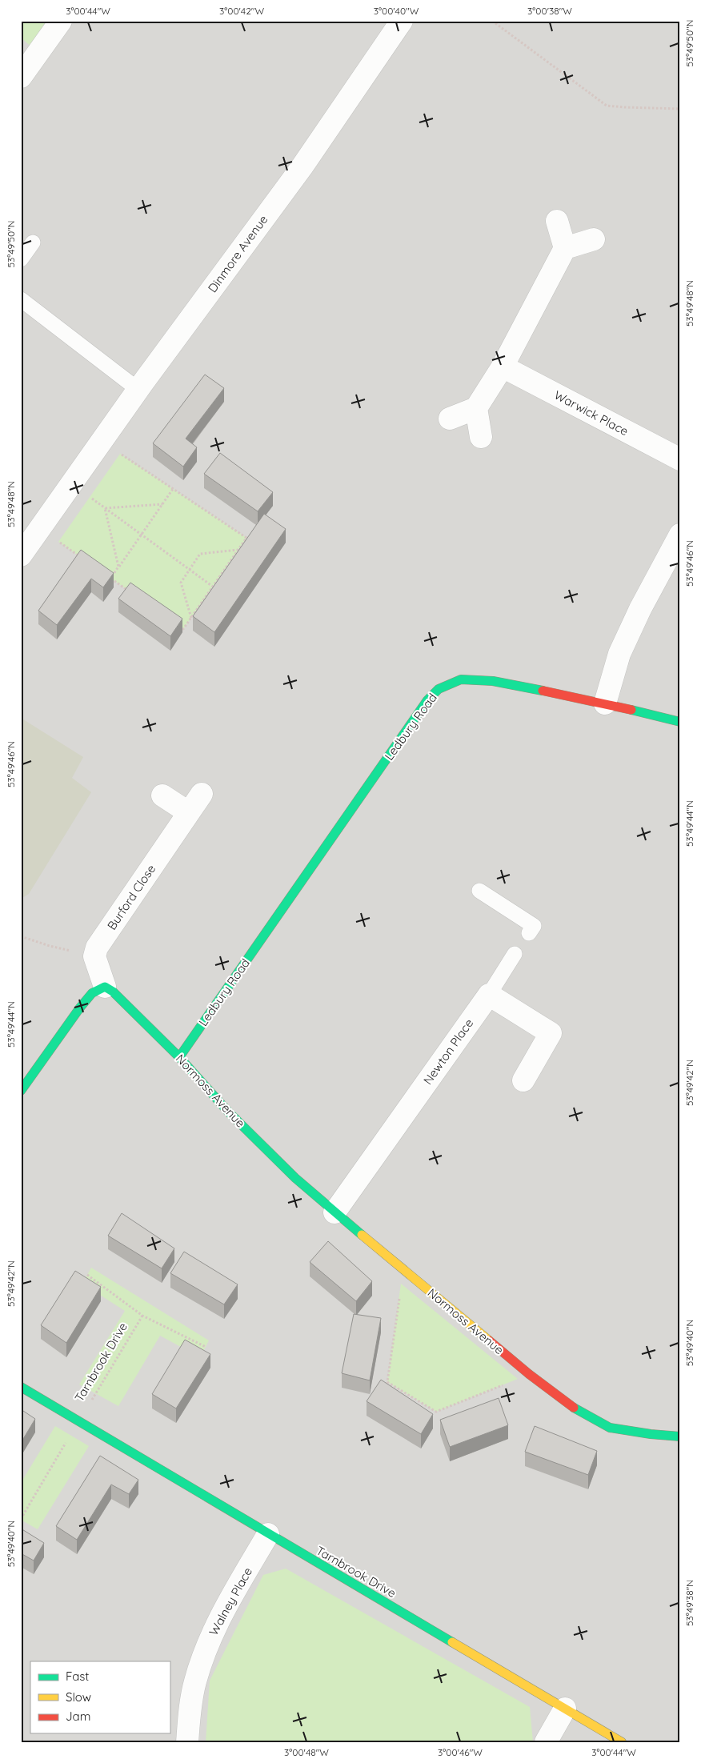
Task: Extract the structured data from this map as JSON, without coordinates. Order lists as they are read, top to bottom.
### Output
{
  "streets": {
    "street": [
      "Dinmore Avenue",
      "Warwick Place",
      "Ledbury Road",
      "Burford Close",
      "Newton Place",
      "Normoss Avenue",
      "Tarnbrook Drive",
      "Walney Place"
    ]
  },
  "crossings": [
    ["Ledbury Road", "Normoss Avenue"],
    ["Newton Place", "Normoss Avenue"],
    ["Tarnbrook Drive", "Walney Place"]
  ],
  "legend": ["Fast", "Slow", "Jam"],
  "coordinates": [
    "3°00'44\"W",
    "3°00'42\"W",
    "3°00'40\"W",
    "3°00'38\"W",
    "53°49'50\"N",
    "53°49'48\"N",
    "53°49'46\"N",
    "53°49'44\"N",
    "53°49'42\"N",
    "53°49'40\"N",
    "53°49'38\"N",
    "3°00'48\"W",
    "3°00'46\"W"
  ]
}
